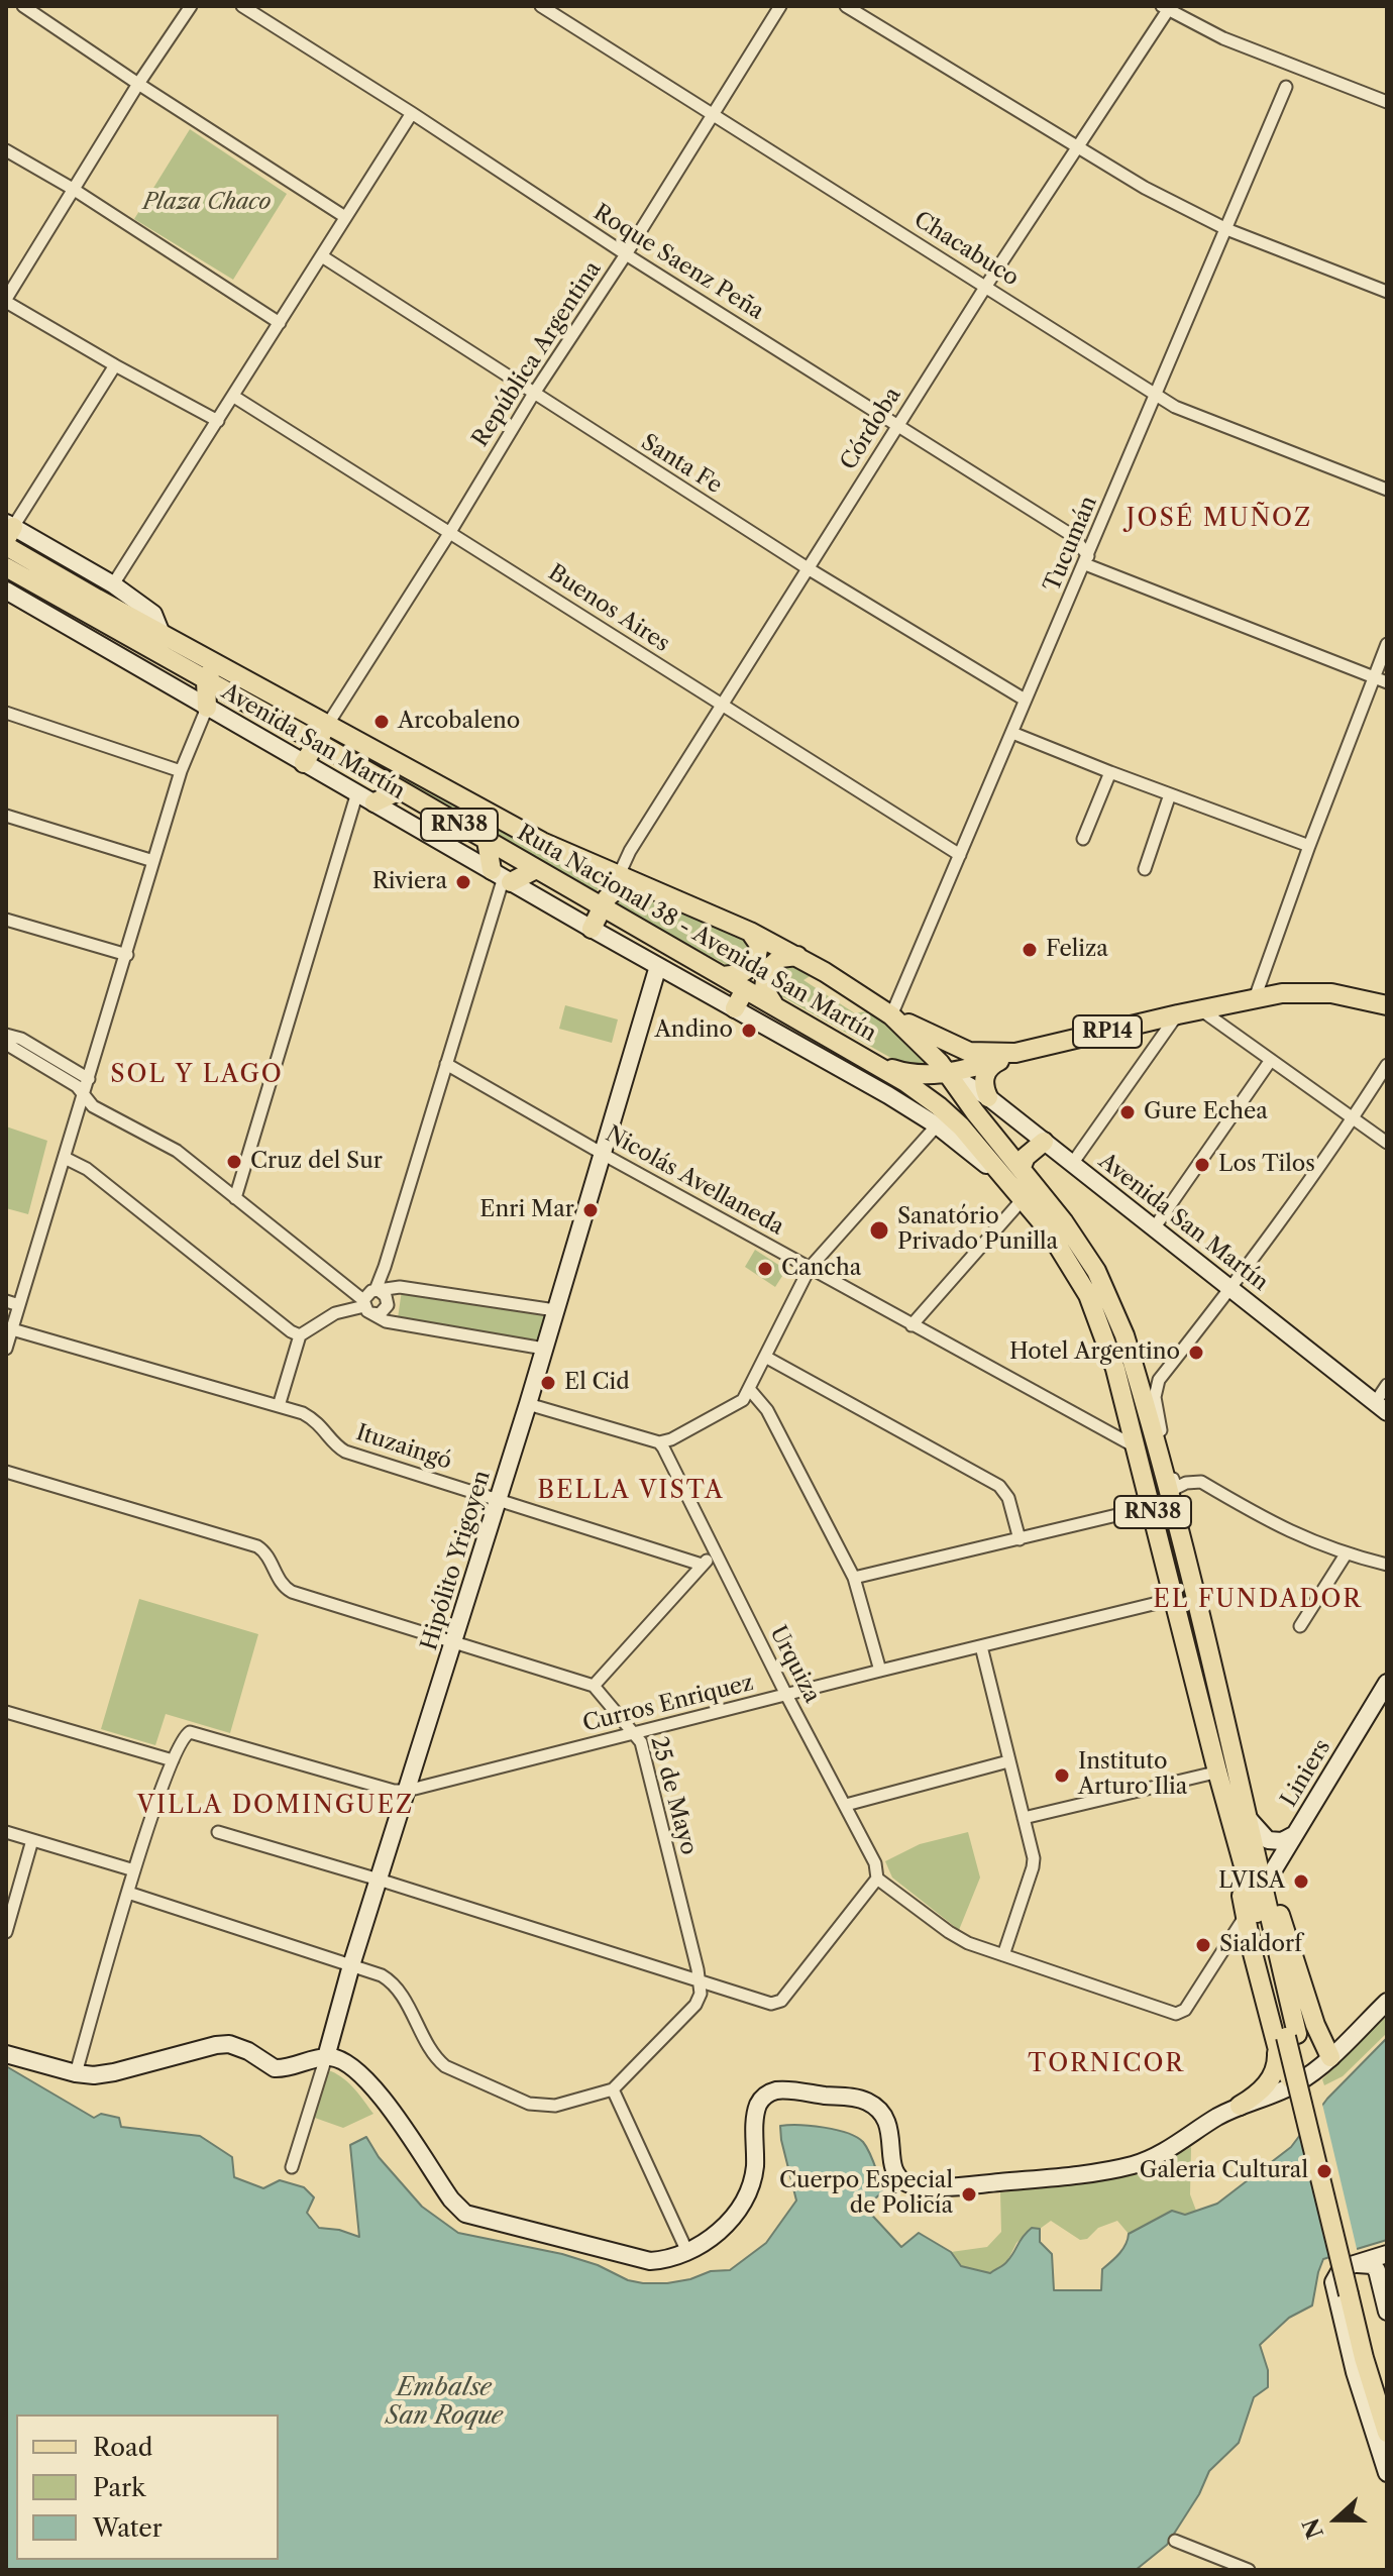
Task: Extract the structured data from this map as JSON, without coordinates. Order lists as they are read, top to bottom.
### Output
{
  "streets": {
    "main road": [
      "Avenida San Martín",
      "RN38",
      "Ruta Nacional 38 - Avenida San Martín",
      "RP14",
      "Hipólito Yrigoyen",
      "Liniers"
    ],
    "street": [
      "Chacabuco",
      "Roque Saenz Peña",
      "República Argentina",
      "Córdoba",
      "Santa Fe",
      "Tucumán",
      "Buenos Aires",
      "Nicolás Avellaneda",
      "Ituzaingó",
      "Urquiza",
      "Curros Enriquez",
      "25 de Mayo"
    ]
  },
  "crossings": [
    ["Chacabuco", "República Argentina"],
    ["Chacabuco", "Córdoba"],
    ["Chacabuco", "Tucumán"],
    ["Roque Saenz Peña", "República Argentina"],
    ["Roque Saenz Peña", "Córdoba"],
    ["Roque Saenz Peña", "Tucumán"],
    ["República Argentina", "Santa Fe"],
    ["República Argentina", "Buenos Aires"],
    ["República Argentina", "Ruta Nacional 38 - Avenida San Martín"],
    ["Córdoba", "Santa Fe"],
    ["Córdoba", "Buenos Aires"],
    ["Córdoba", "Ruta Nacional 38 - Avenida San Martín"],
    ["Santa Fe", "Tucumán"],
    ["Tucumán", "Buenos Aires"],
    ["Tucumán", "Ruta Nacional 38 - Avenida San Martín"],
    ["Tucumán", "RP14"],
    ["Avenida San Martín", "Ruta Nacional 38 - Avenida San Martín"],
    ["Avenida San Martín", "RP14"],
    ["Avenida San Martín", "Hipólito Yrigoyen"],
    ["RN38", "Ruta Nacional 38 - Avenida San Martín"],
    ["RN38", "Nicolás Avellaneda"],
    ["RN38", "Curros Enriquez"],
    ["RN38", "Liniers"],
    ["Ruta Nacional 38 - Avenida San Martín", "RP14"],
    ["Ruta Nacional 38 - Avenida San Martín", "Nicolás Avellaneda"],
    ["Nicolás Avellaneda", "Hipólito Yrigoyen"],
    ["Ituzaingó", "Hipólito Yrigoyen"],
    ["Hipólito Yrigoyen", "Curros Enriquez"],
    ["Urquiza", "Curros Enriquez"],
    ["Curros Enriquez", "25 de Mayo"]
  ],
  "districts": [
    "JOSÉ MUÑOZ",
    "SOL Y LAGO",
    "BELLA VISTA",
    "EL FUNDADOR",
    "VILLA DOMINGUEZ",
    "TORNICOR"
  ],
  "water": ["Embalse San Roque"],
  "parks": ["Plaza Chaco"],
  "places": [
    "Arcobaleno",
    "Riviera",
    "Feliza",
    "Andino",
    "Gure Echea",
    "Cruz del Sur",
    "Los Tilos",
    "Enri Mar",
    "Sanatório Privado Punilla",
    "Cancha",
    "Hotel Argentino",
    "El Cid",
    "Instituto Arturo Ilia",
    "LVISA",
    "Sialdorf",
    "Galeria Cultural",
    "Cuerpo Especial de Policía"
  ],
  "legend": ["Road", "Park", "Water"],
  "north": "left"
}
